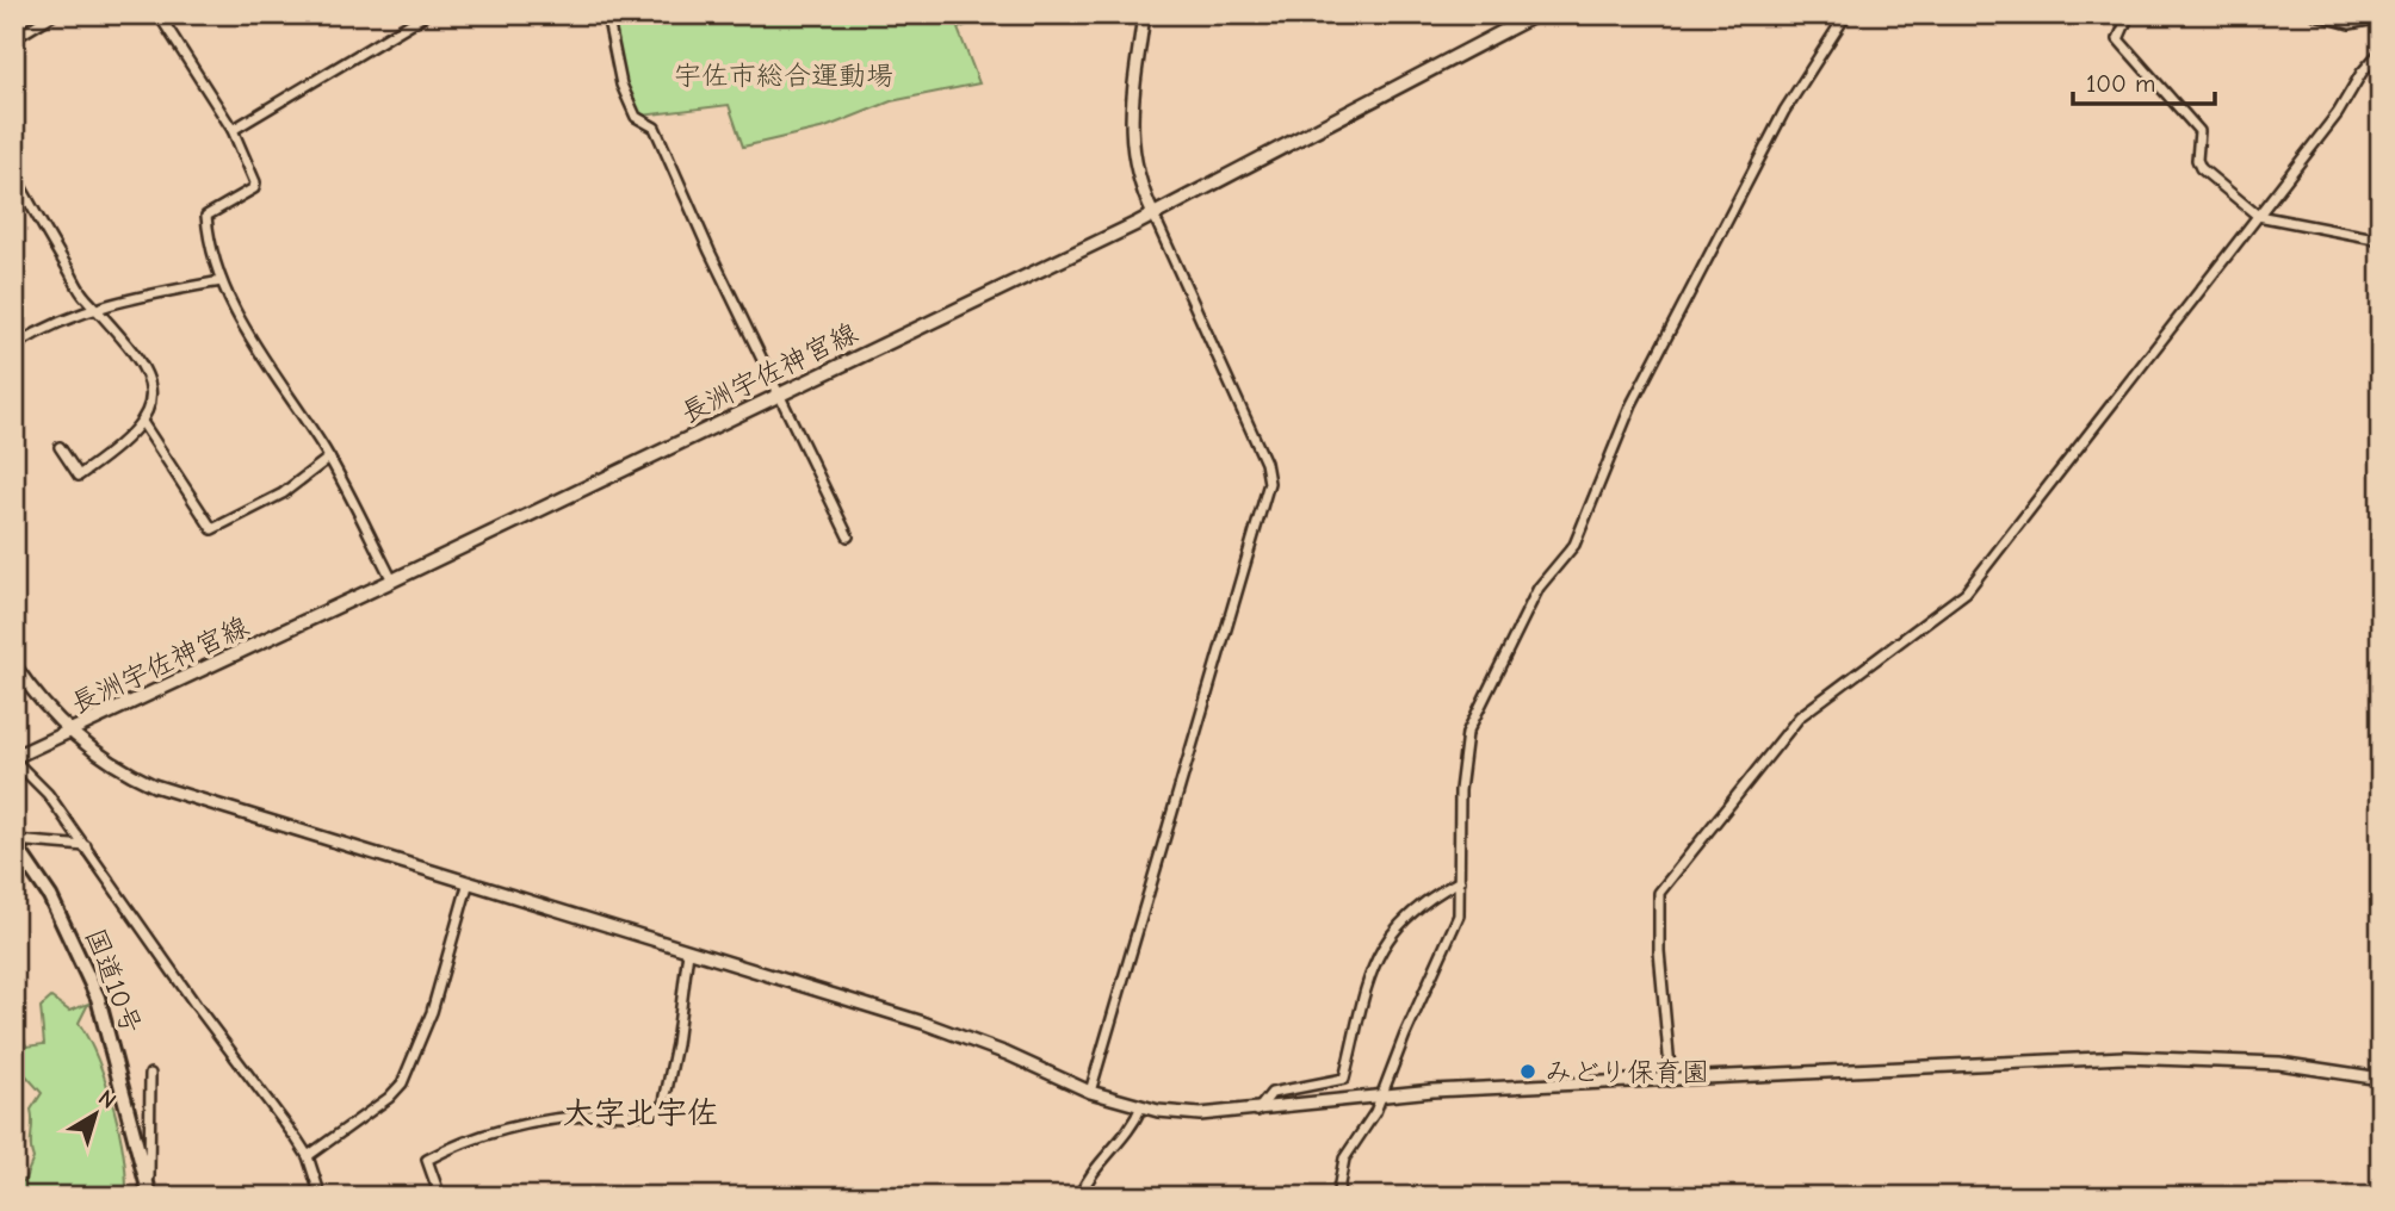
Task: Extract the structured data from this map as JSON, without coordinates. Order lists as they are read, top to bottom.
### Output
{
  "streets": {
    "highway": ["国道10号"],
    "main road": ["長洲宇佐神宮線"]
  },
  "districts": ["大字北宇佐"],
  "parks": ["宇佐市総合運動場"],
  "places": ["みどり保育園"],
  "scale_bar": "100 m",
  "north": "top right"
}
